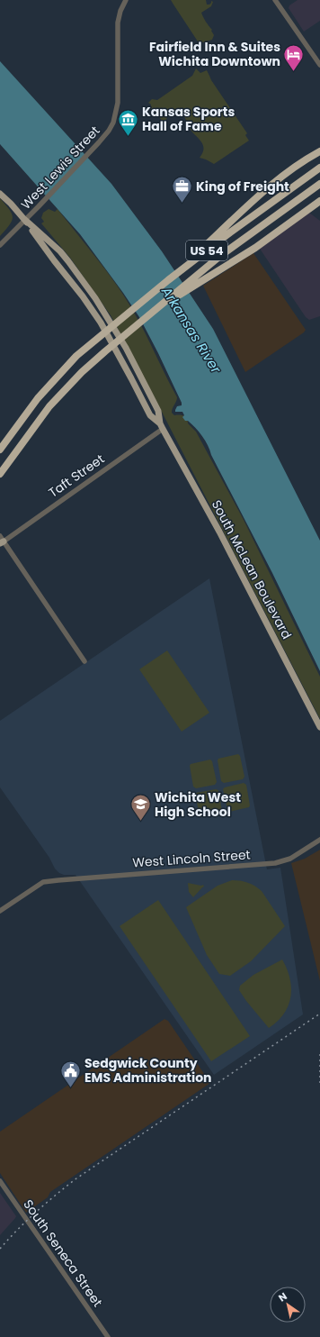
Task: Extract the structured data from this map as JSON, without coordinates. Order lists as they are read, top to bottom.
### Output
{
  "streets": {
    "highway": ["US 54"],
    "main road": ["South McLean Boulevard"],
    "street": [
      "West Lewis Street",
      "Taft Street",
      "West Lincoln Street",
      "South Seneca Street"
    ]
  },
  "crossings": [
    ["West Lewis Street", "South McLean Boulevard"],
    ["Taft Street", "South McLean Boulevard"]
  ],
  "water": ["Arkansas River"],
  "places": {
    "hotel": ["Fairfield Inn & Suites Wichita Downtown"],
    "museum": ["Kansas Sports Hall of Fame"],
    "office": ["King of Freight"],
    "school or university": ["Wichita West High School"],
    "public building": ["Sedgwick County EMS Administration"]
  },
  "north": "top left"
}
